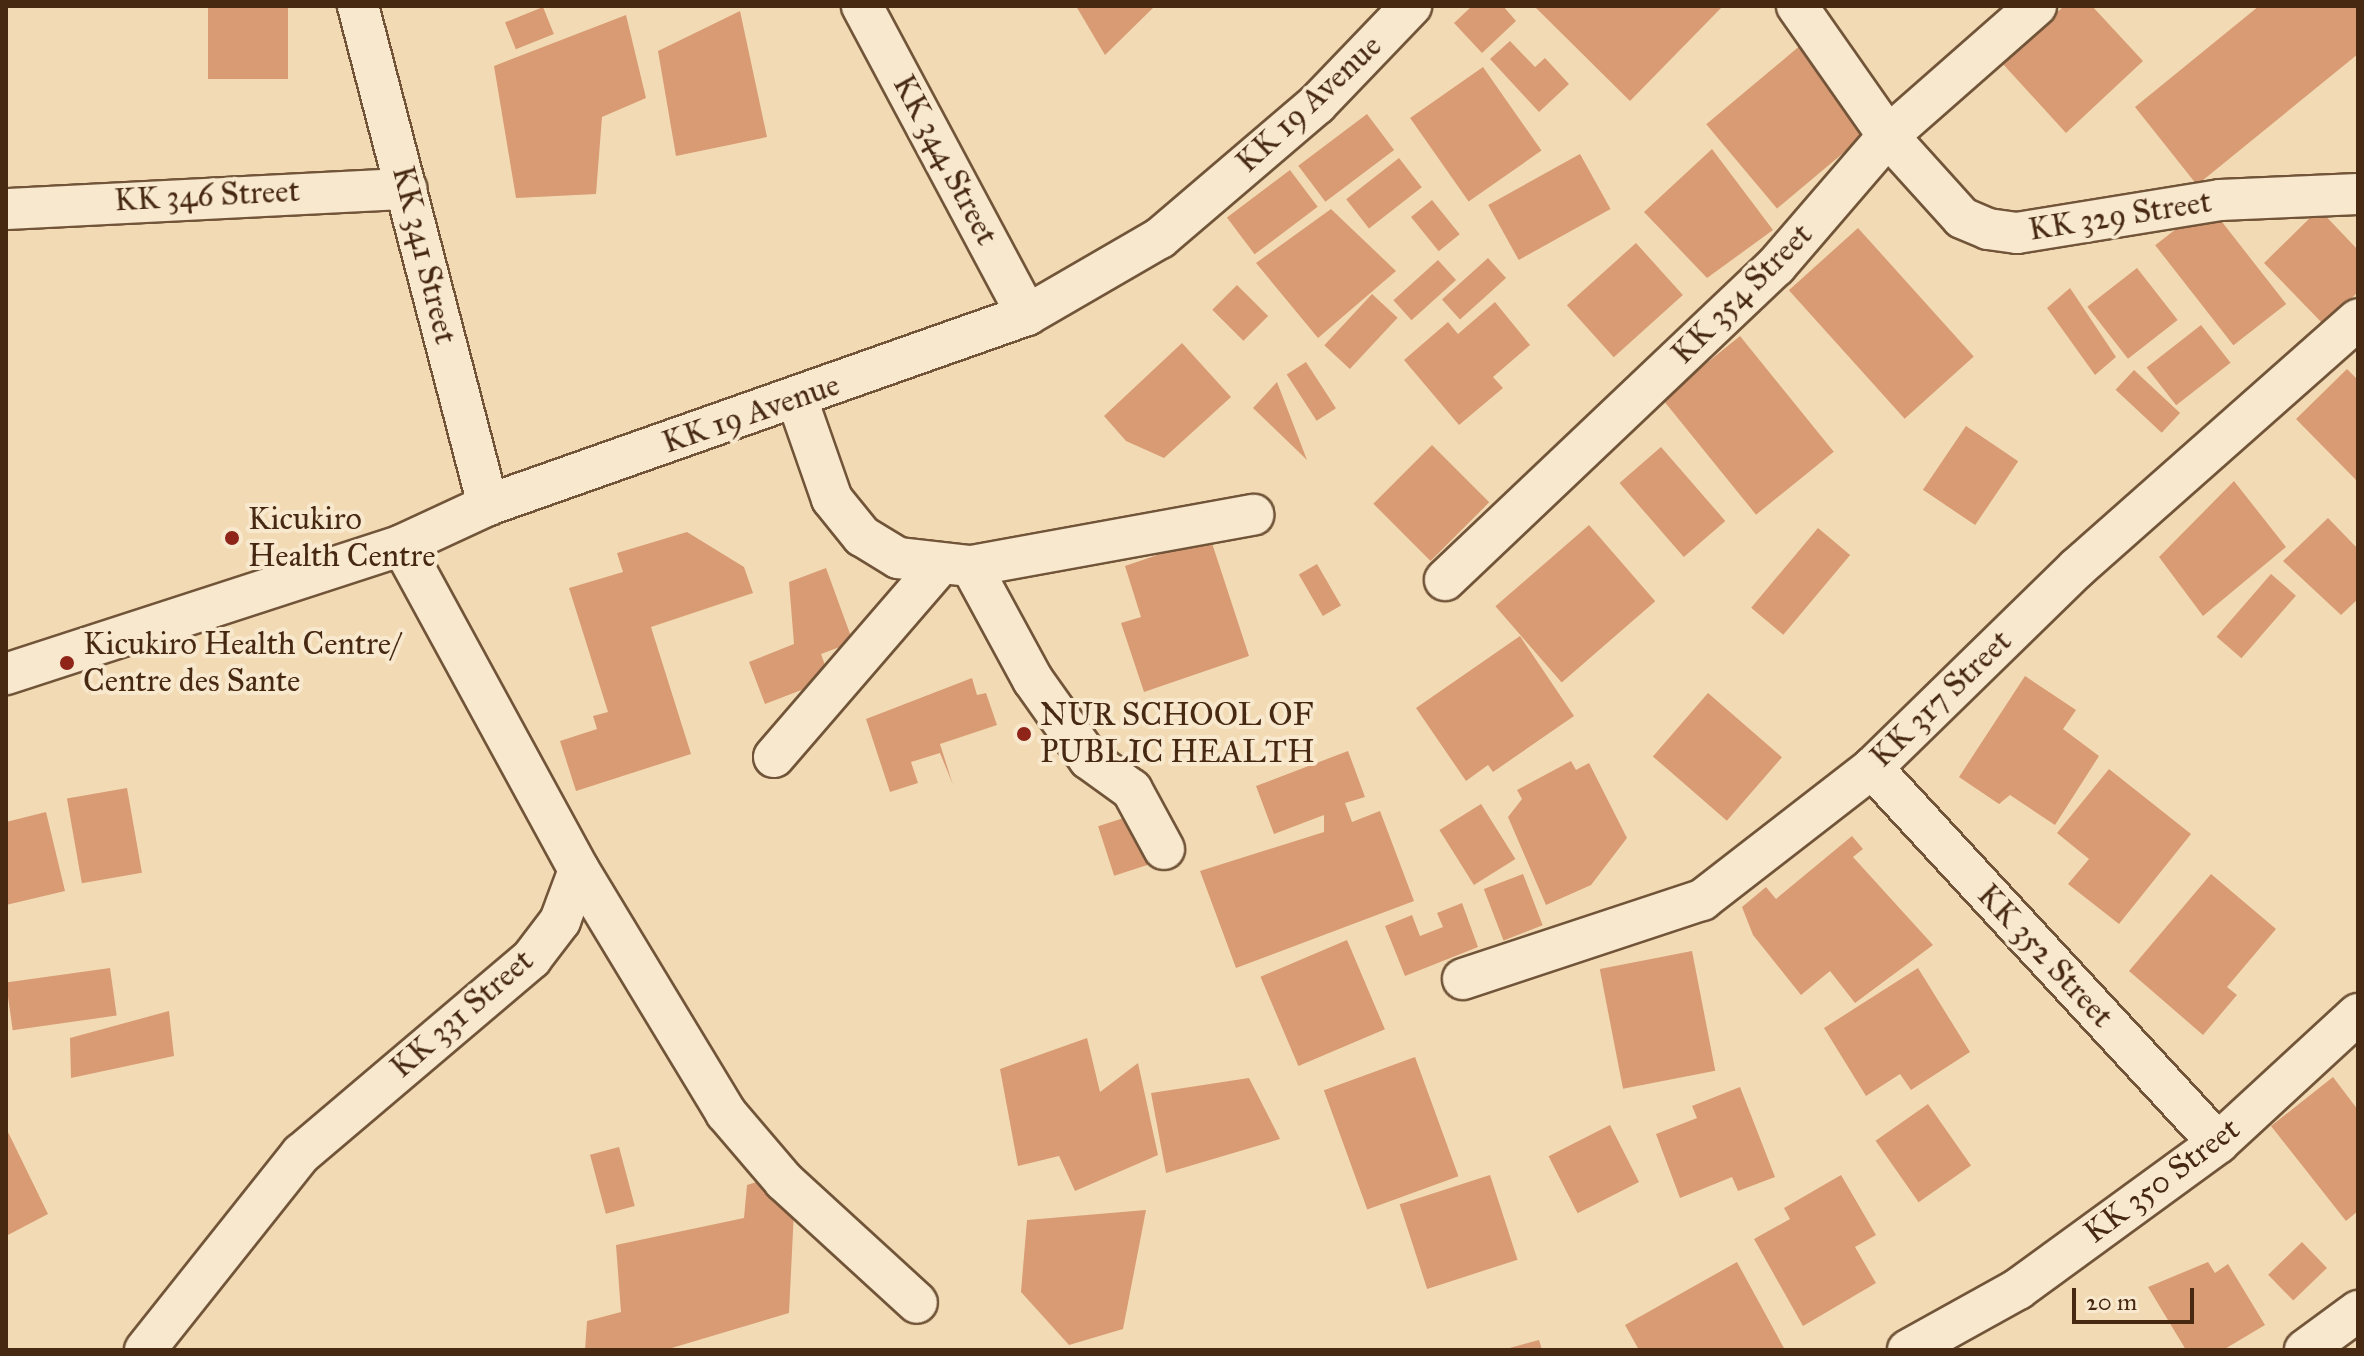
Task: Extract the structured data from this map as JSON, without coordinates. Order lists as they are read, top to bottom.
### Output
{
  "streets": {
    "street": [
      "KK 19 Avenue",
      "KK 344 Street",
      "KK 346 Street",
      "KK 329 Street",
      "KK 341 Street",
      "KK 354 Street",
      "KK 317 Street",
      "KK 352 Street",
      "KK 331 Street",
      "KK 350 Street"
    ]
  },
  "crossings": [
    ["KK 19 Avenue", "KK 344 Street"],
    ["KK 19 Avenue", "KK 341 Street"],
    ["KK 346 Street", "KK 341 Street"],
    ["KK 329 Street", "KK 354 Street"],
    ["KK 317 Street", "KK 352 Street"],
    ["KK 352 Street", "KK 350 Street"]
  ],
  "places": ["Kicukiro Health Centre", "Kicukiro Health Centre/ Centre des Sante", "NUR SCHOOL OF PUBLIC HEALTH"],
  "scale_bar": "20 m"
}
